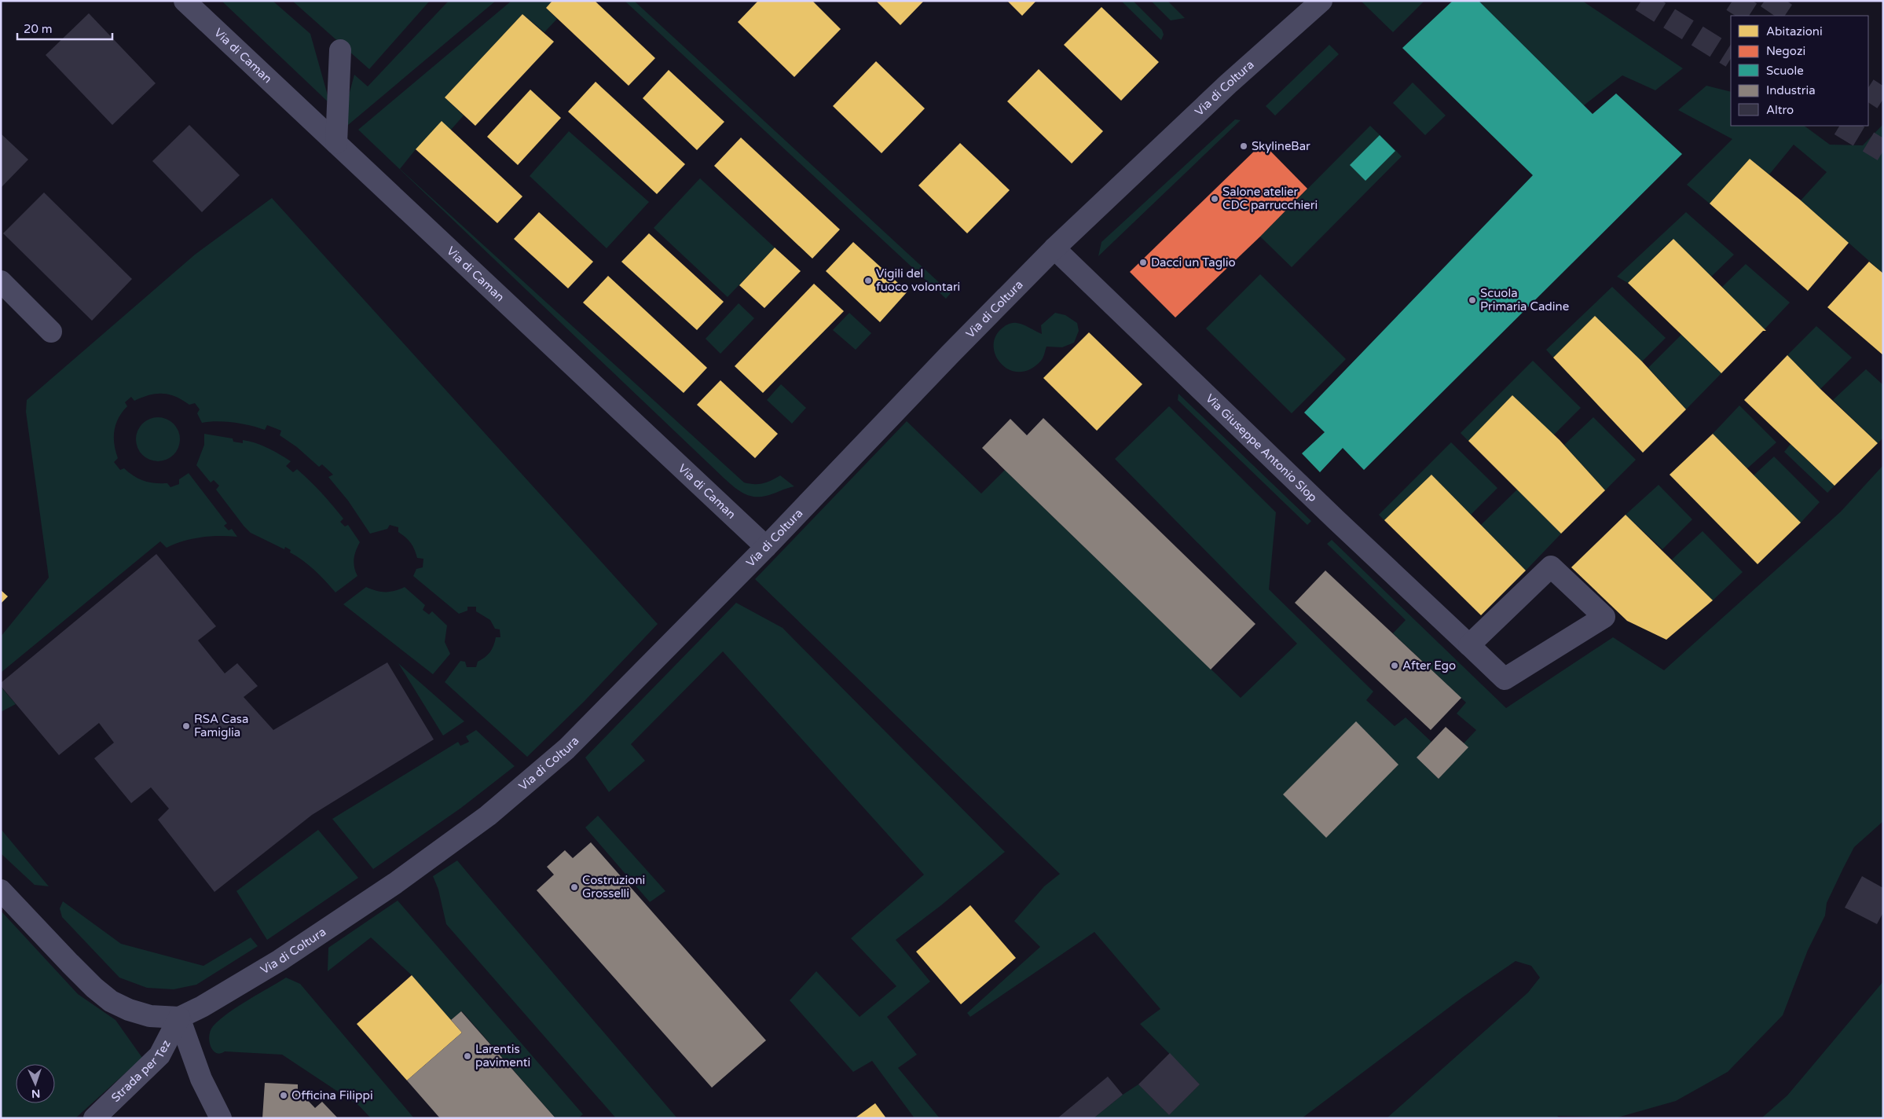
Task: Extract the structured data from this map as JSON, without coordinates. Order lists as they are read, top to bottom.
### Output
{
  "streets": {
    "street": [
      "Via di Caman",
      "Via di Coltura",
      "Via Giuseppe Antonio Slop",
      "Strada per Tez"
    ]
  },
  "crossings": [
    ["Via di Caman", "Via di Coltura"],
    ["Via di Coltura", "Via Giuseppe Antonio Slop"],
    ["Via di Coltura", "Strada per Tez"]
  ],
  "places": [
    "SkylineBar",
    "Salone atelier CDC parrucchieri",
    "Dacci un Taglio",
    "Vigili del fuoco volontari",
    "Scuola Primaria Cadine",
    "After Ego",
    "RSA Casa Famiglia",
    "Costruzioni Grosselli",
    "Larentis pavimenti",
    "Officina Filippi"
  ],
  "legend": [
    "Abitazioni",
    "Negozi",
    "Scuole",
    "Industria",
    "Altro"
  ],
  "scale_bar": "20 m",
  "north": "bottom"
}
